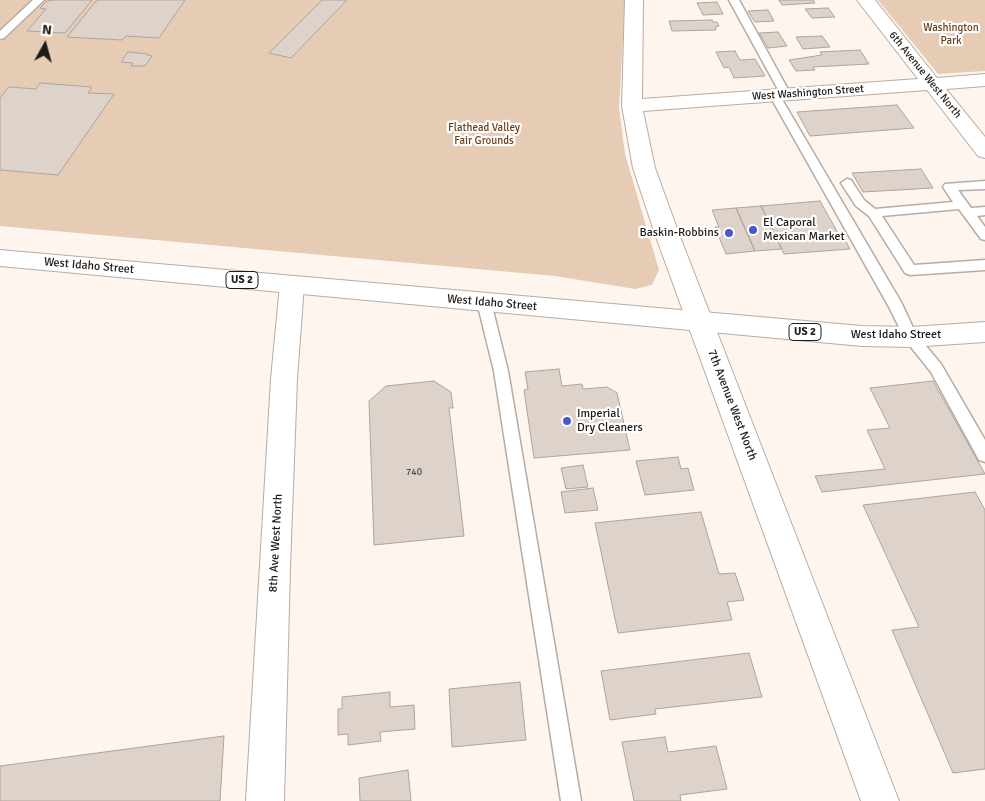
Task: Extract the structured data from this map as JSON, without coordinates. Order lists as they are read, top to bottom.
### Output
{
  "streets": {
    "main road": [
      "6th Avenue West North",
      "West Washington Street",
      "West Idaho Street",
      "US 2",
      "7th Avenue West North",
      "8th Ave West North"
    ]
  },
  "crossings": [
    ["6th Avenue West North", "West Washington Street"],
    ["West Washington Street", "7th Avenue West North"],
    ["West Idaho Street", "7th Avenue West North"],
    ["West Idaho Street", "8th Ave West North"]
  ],
  "parks": ["Washington Park", "Flathead Valley Fair Grounds"],
  "places": ["El Caporal Mexican Market", "Baskin-Robbins", "Imperial Dry Cleaners"],
  "house_numbers": ["740"],
  "north": "top"
}
